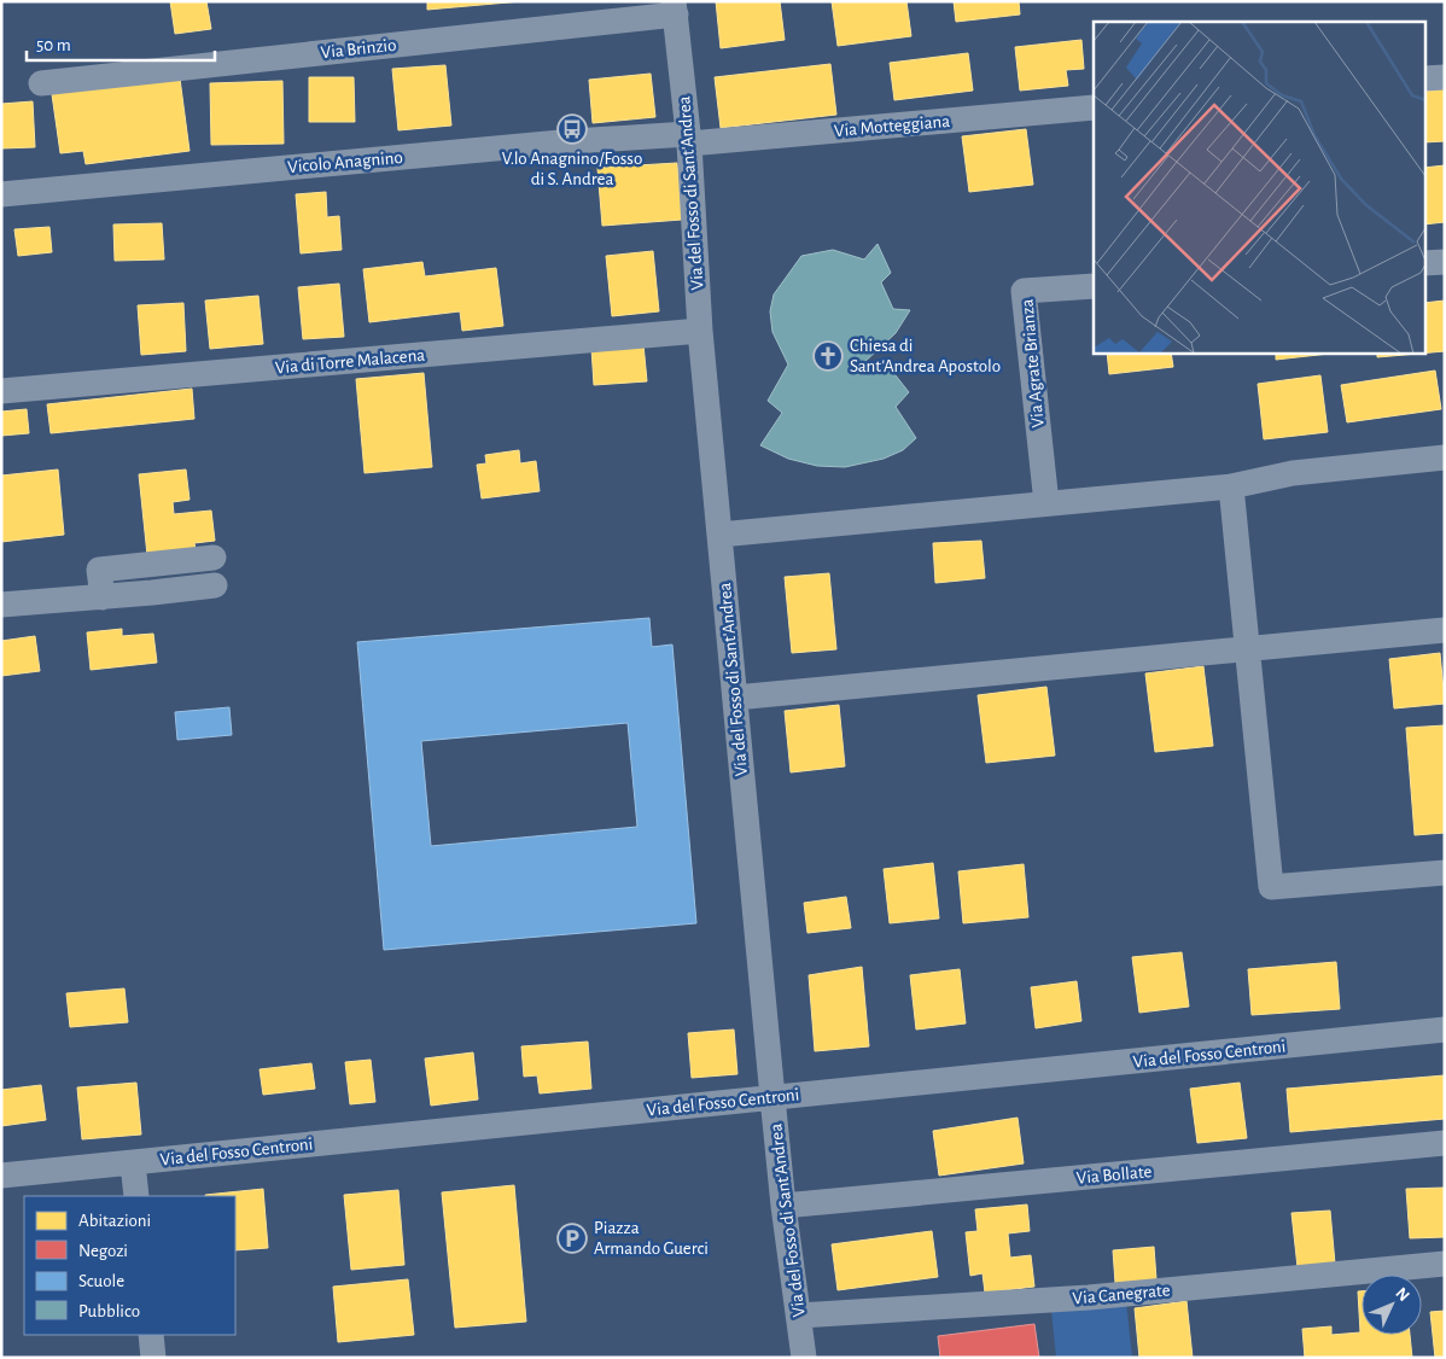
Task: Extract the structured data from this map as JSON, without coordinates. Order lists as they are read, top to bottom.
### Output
{
  "streets": {
    "street": [
      "Via Brinzio",
      "Via Motteggiana",
      "Vicolo Anagnino",
      "Via del Fosso di Sant'Andrea",
      "Via di Torre Malacena",
      "Via Agrate Brianza",
      "Via del Fosso Centroni",
      "Via Bollate",
      "Via Canegrate"
    ]
  },
  "crossings": [
    ["Via Brinzio", "Via del Fosso di Sant'Andrea"],
    ["Via Motteggiana", "Vicolo Anagnino"],
    ["Via Motteggiana", "Via del Fosso di Sant'Andrea"],
    ["Vicolo Anagnino", "Via del Fosso di Sant'Andrea"],
    ["Via del Fosso di Sant'Andrea", "Via di Torre Malacena"],
    ["Via del Fosso di Sant'Andrea", "Via del Fosso Centroni"],
    ["Via del Fosso di Sant'Andrea", "Via Bollate"],
    ["Via del Fosso di Sant'Andrea", "Via Canegrate"]
  ],
  "places": {
    "bus stop": ["V.lo Anagnino/Fosso di S. Andrea"],
    "church": ["Chiesa di Sant'Andrea Apostolo"],
    "parking": ["Piazza Armando Guerci"]
  },
  "legend": [
    "Abitazioni",
    "Negozi",
    "Scuole",
    "Pubblico"
  ],
  "scale_bar": "50 m",
  "north": "top right"
}
